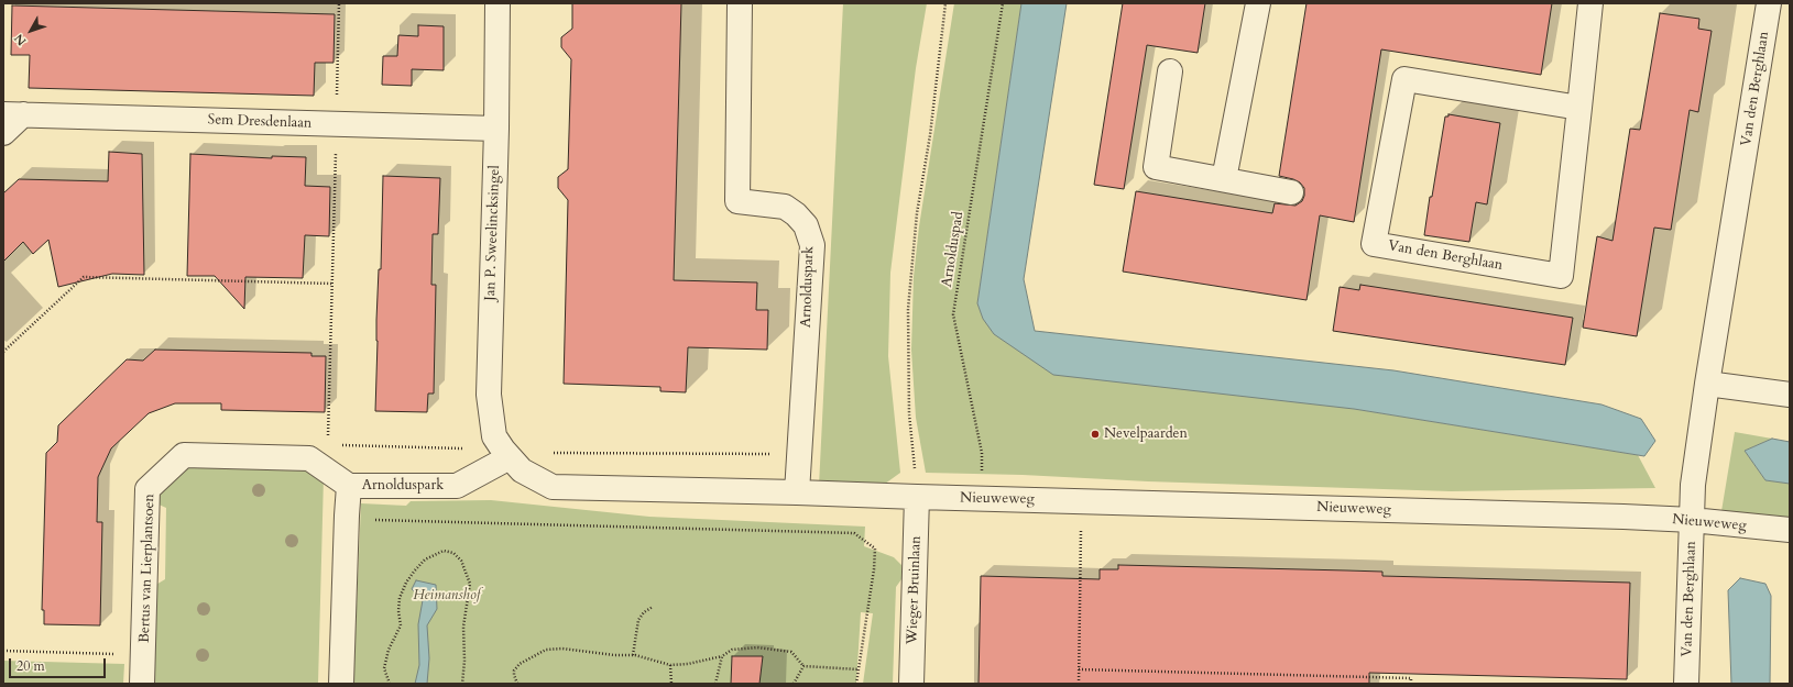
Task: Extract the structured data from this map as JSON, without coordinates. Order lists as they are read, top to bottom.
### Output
{
  "streets": {
    "street": [
      "Van den Berghlaan",
      "Sem Dresdenlaan",
      "Jan P. Sweelincksingel",
      "Arnolduspark",
      "Nieuweweg",
      "Bertus van Lierplantsoen",
      "Wieger Bruinlaan"
    ],
    "path": ["Arnolduspad"]
  },
  "crossings": [
    ["Van den Berghlaan", "Nieuweweg"],
    ["Sem Dresdenlaan", "Jan P. Sweelincksingel"],
    ["Jan P. Sweelincksingel", "Arnolduspark"],
    ["Arnolduspad", "Nieuweweg"],
    ["Arnolduspark", "Bertus van Lierplantsoen"],
    ["Nieuweweg", "Wieger Bruinlaan"]
  ],
  "parks": ["Heimanshof"],
  "places": ["Nevelpaarden"],
  "scale_bar": "20 m",
  "north": "bottom left"
}
